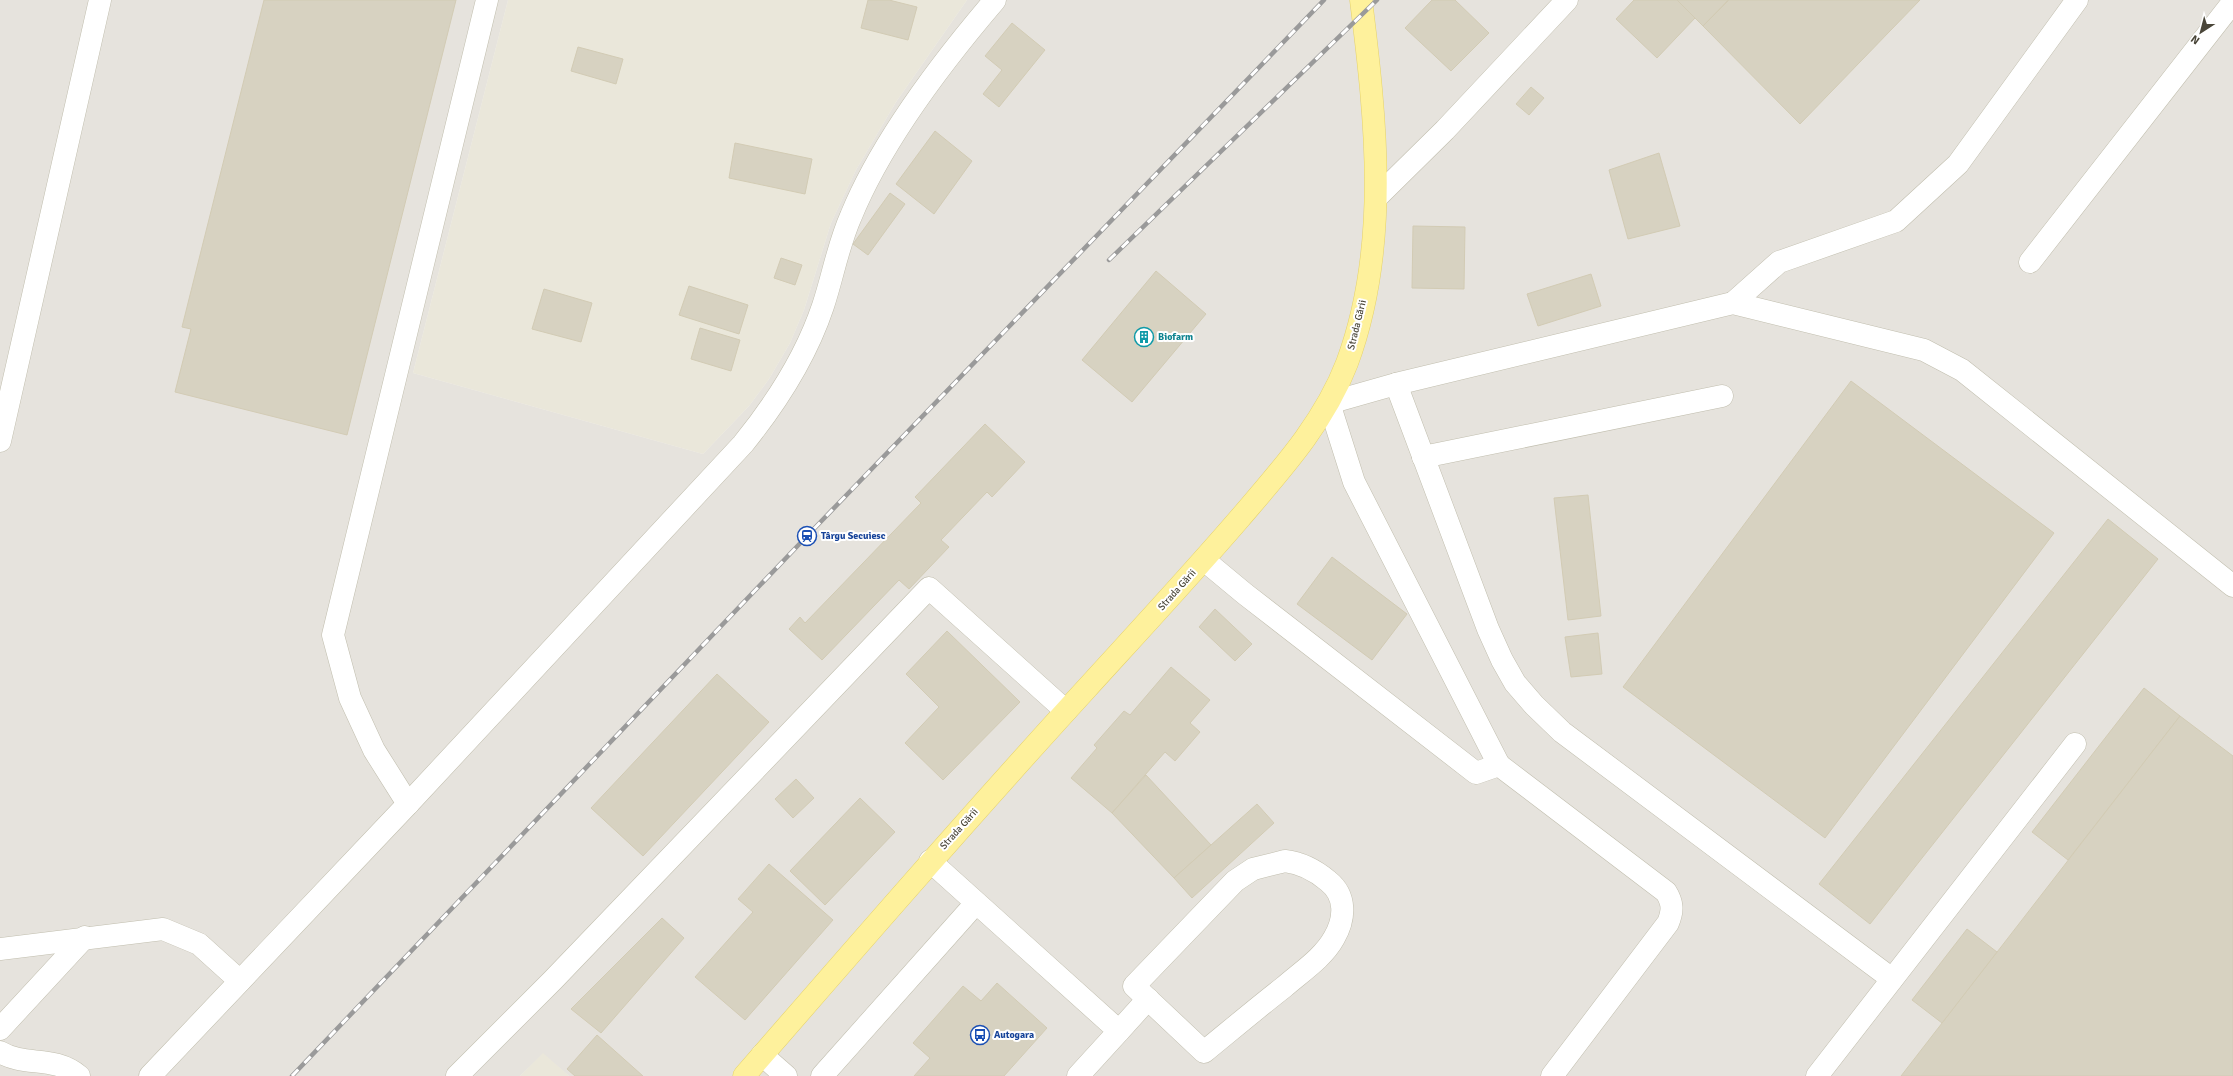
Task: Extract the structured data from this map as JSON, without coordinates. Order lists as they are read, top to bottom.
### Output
{
  "streets": {
    "main road": ["Strada Gării"]
  },
  "places": {
    "building": ["Biofarm"],
    "station": ["Târgu Secuiesc"],
    "bus stop": ["Autogara"]
  },
  "north": "bottom left"
}
